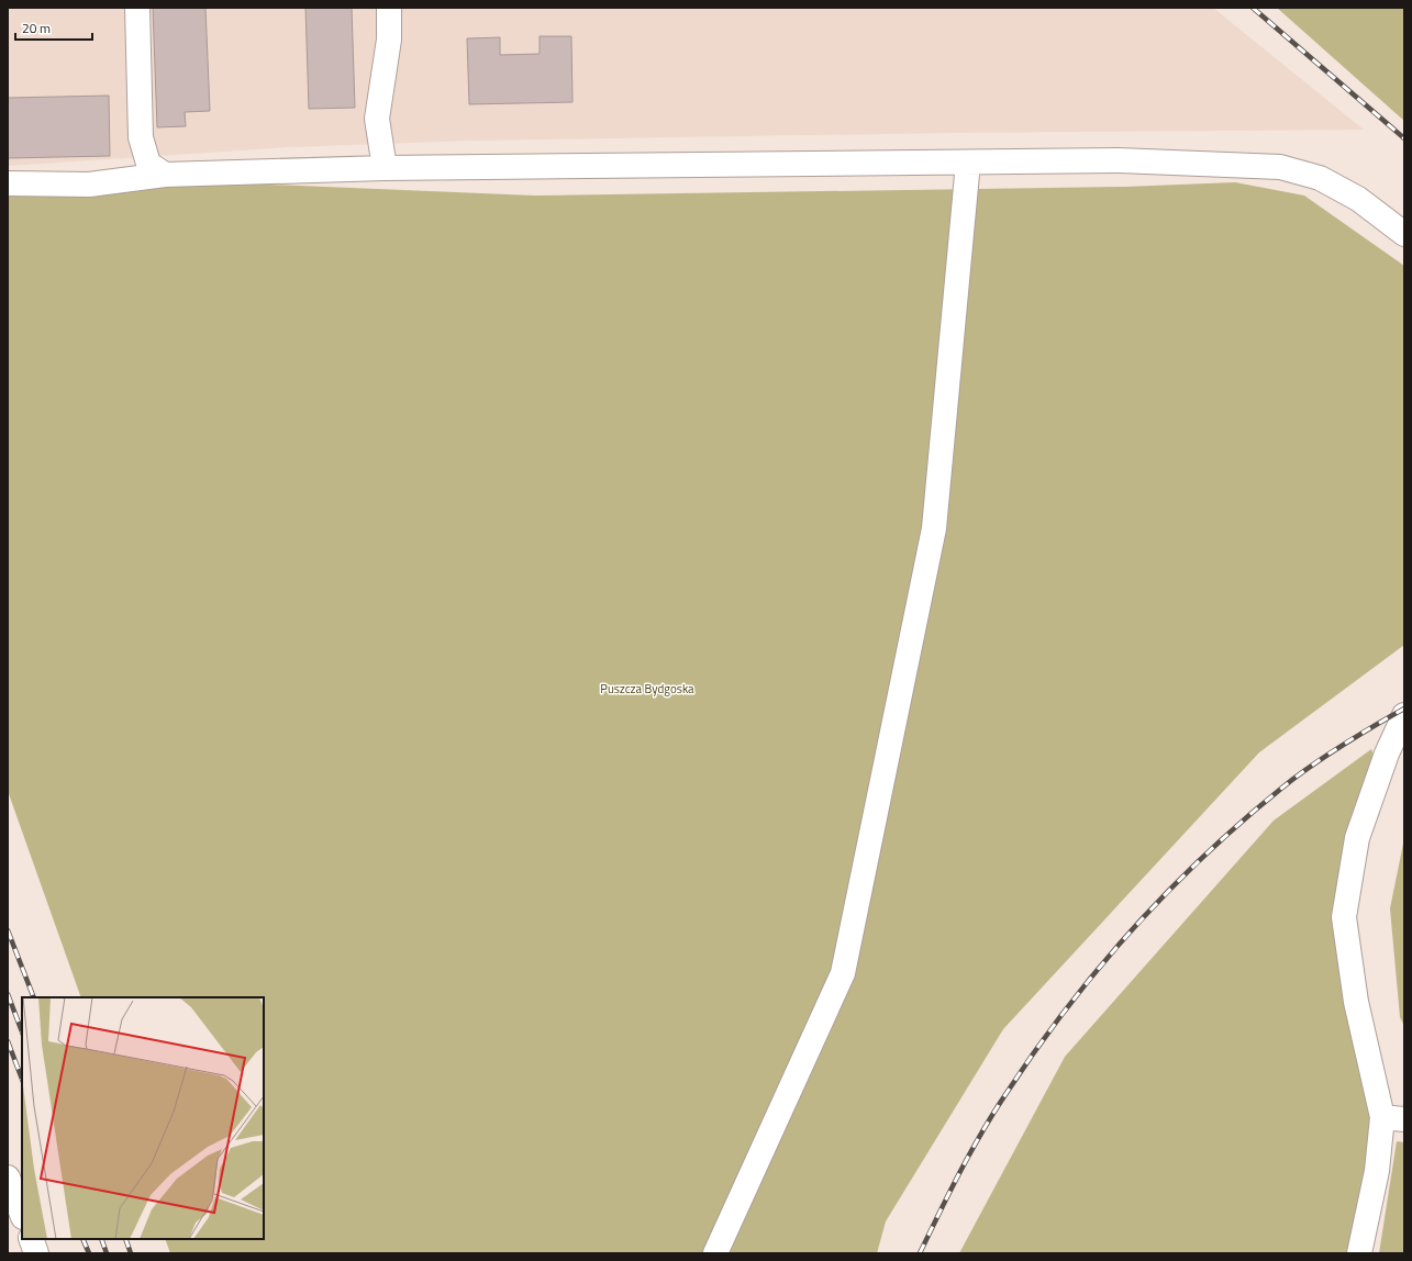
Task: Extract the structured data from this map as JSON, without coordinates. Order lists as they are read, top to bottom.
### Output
{
  "parks": ["Puszcza Bydgoska"],
  "scale_bar": "20 m"
}
